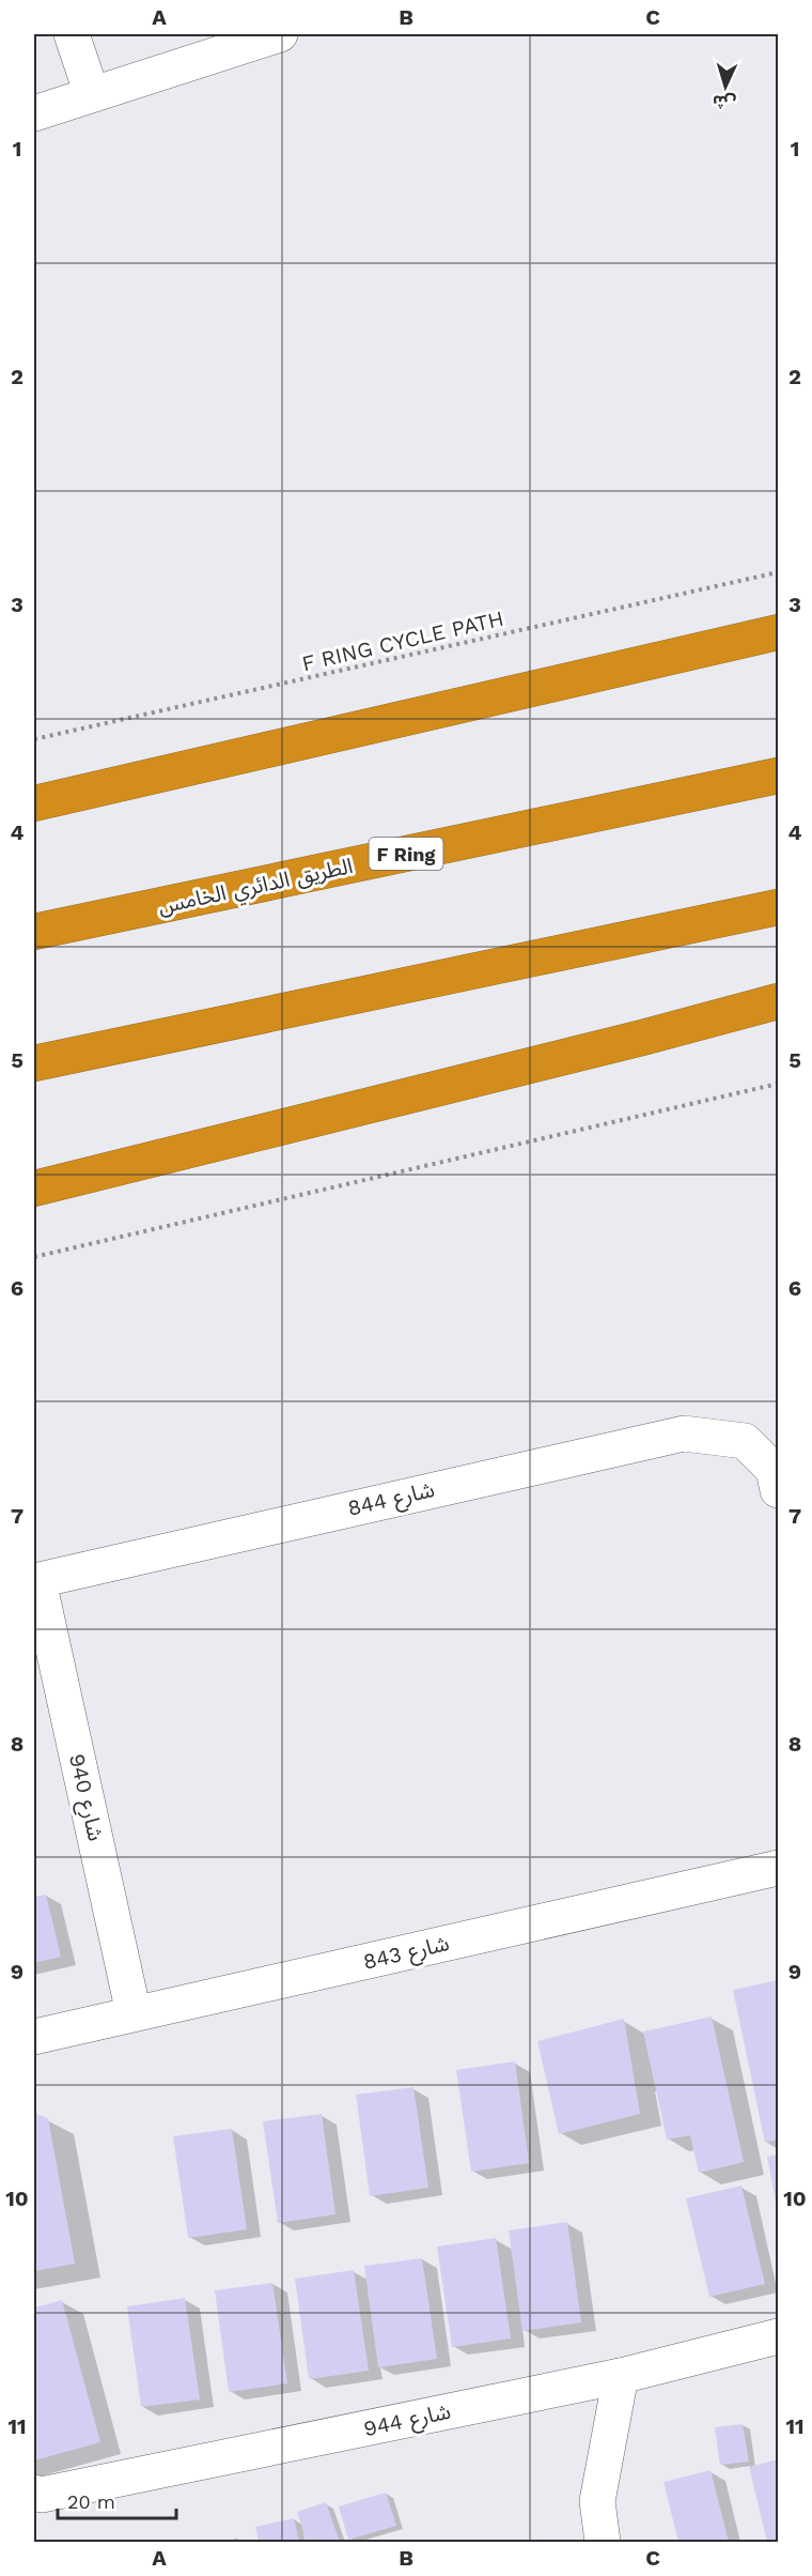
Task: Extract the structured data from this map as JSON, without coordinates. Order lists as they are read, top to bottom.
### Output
{
  "streets": {
    "highway": ["F Ring", "الطريق الدائري الخامس"],
    "street": [
      "شارع 844",
      "شارع 940",
      "شارع 843",
      "شارع 944"
    ],
    "path": ["F RING CYCLE PATH"]
  },
  "crossings": [
    ["شارع 844", "شارع 940"],
    ["شارع 940", "شارع 843"]
  ],
  "scale_bar": "20 m",
  "north": "bottom",
  "grid": {
    "columns": ["A", "B", "C"],
    "rows": [
      "1",
      "2",
      "3",
      "4",
      "5",
      "6",
      "7",
      "8",
      "9",
      "10",
      "11"
    ]
  }
}
